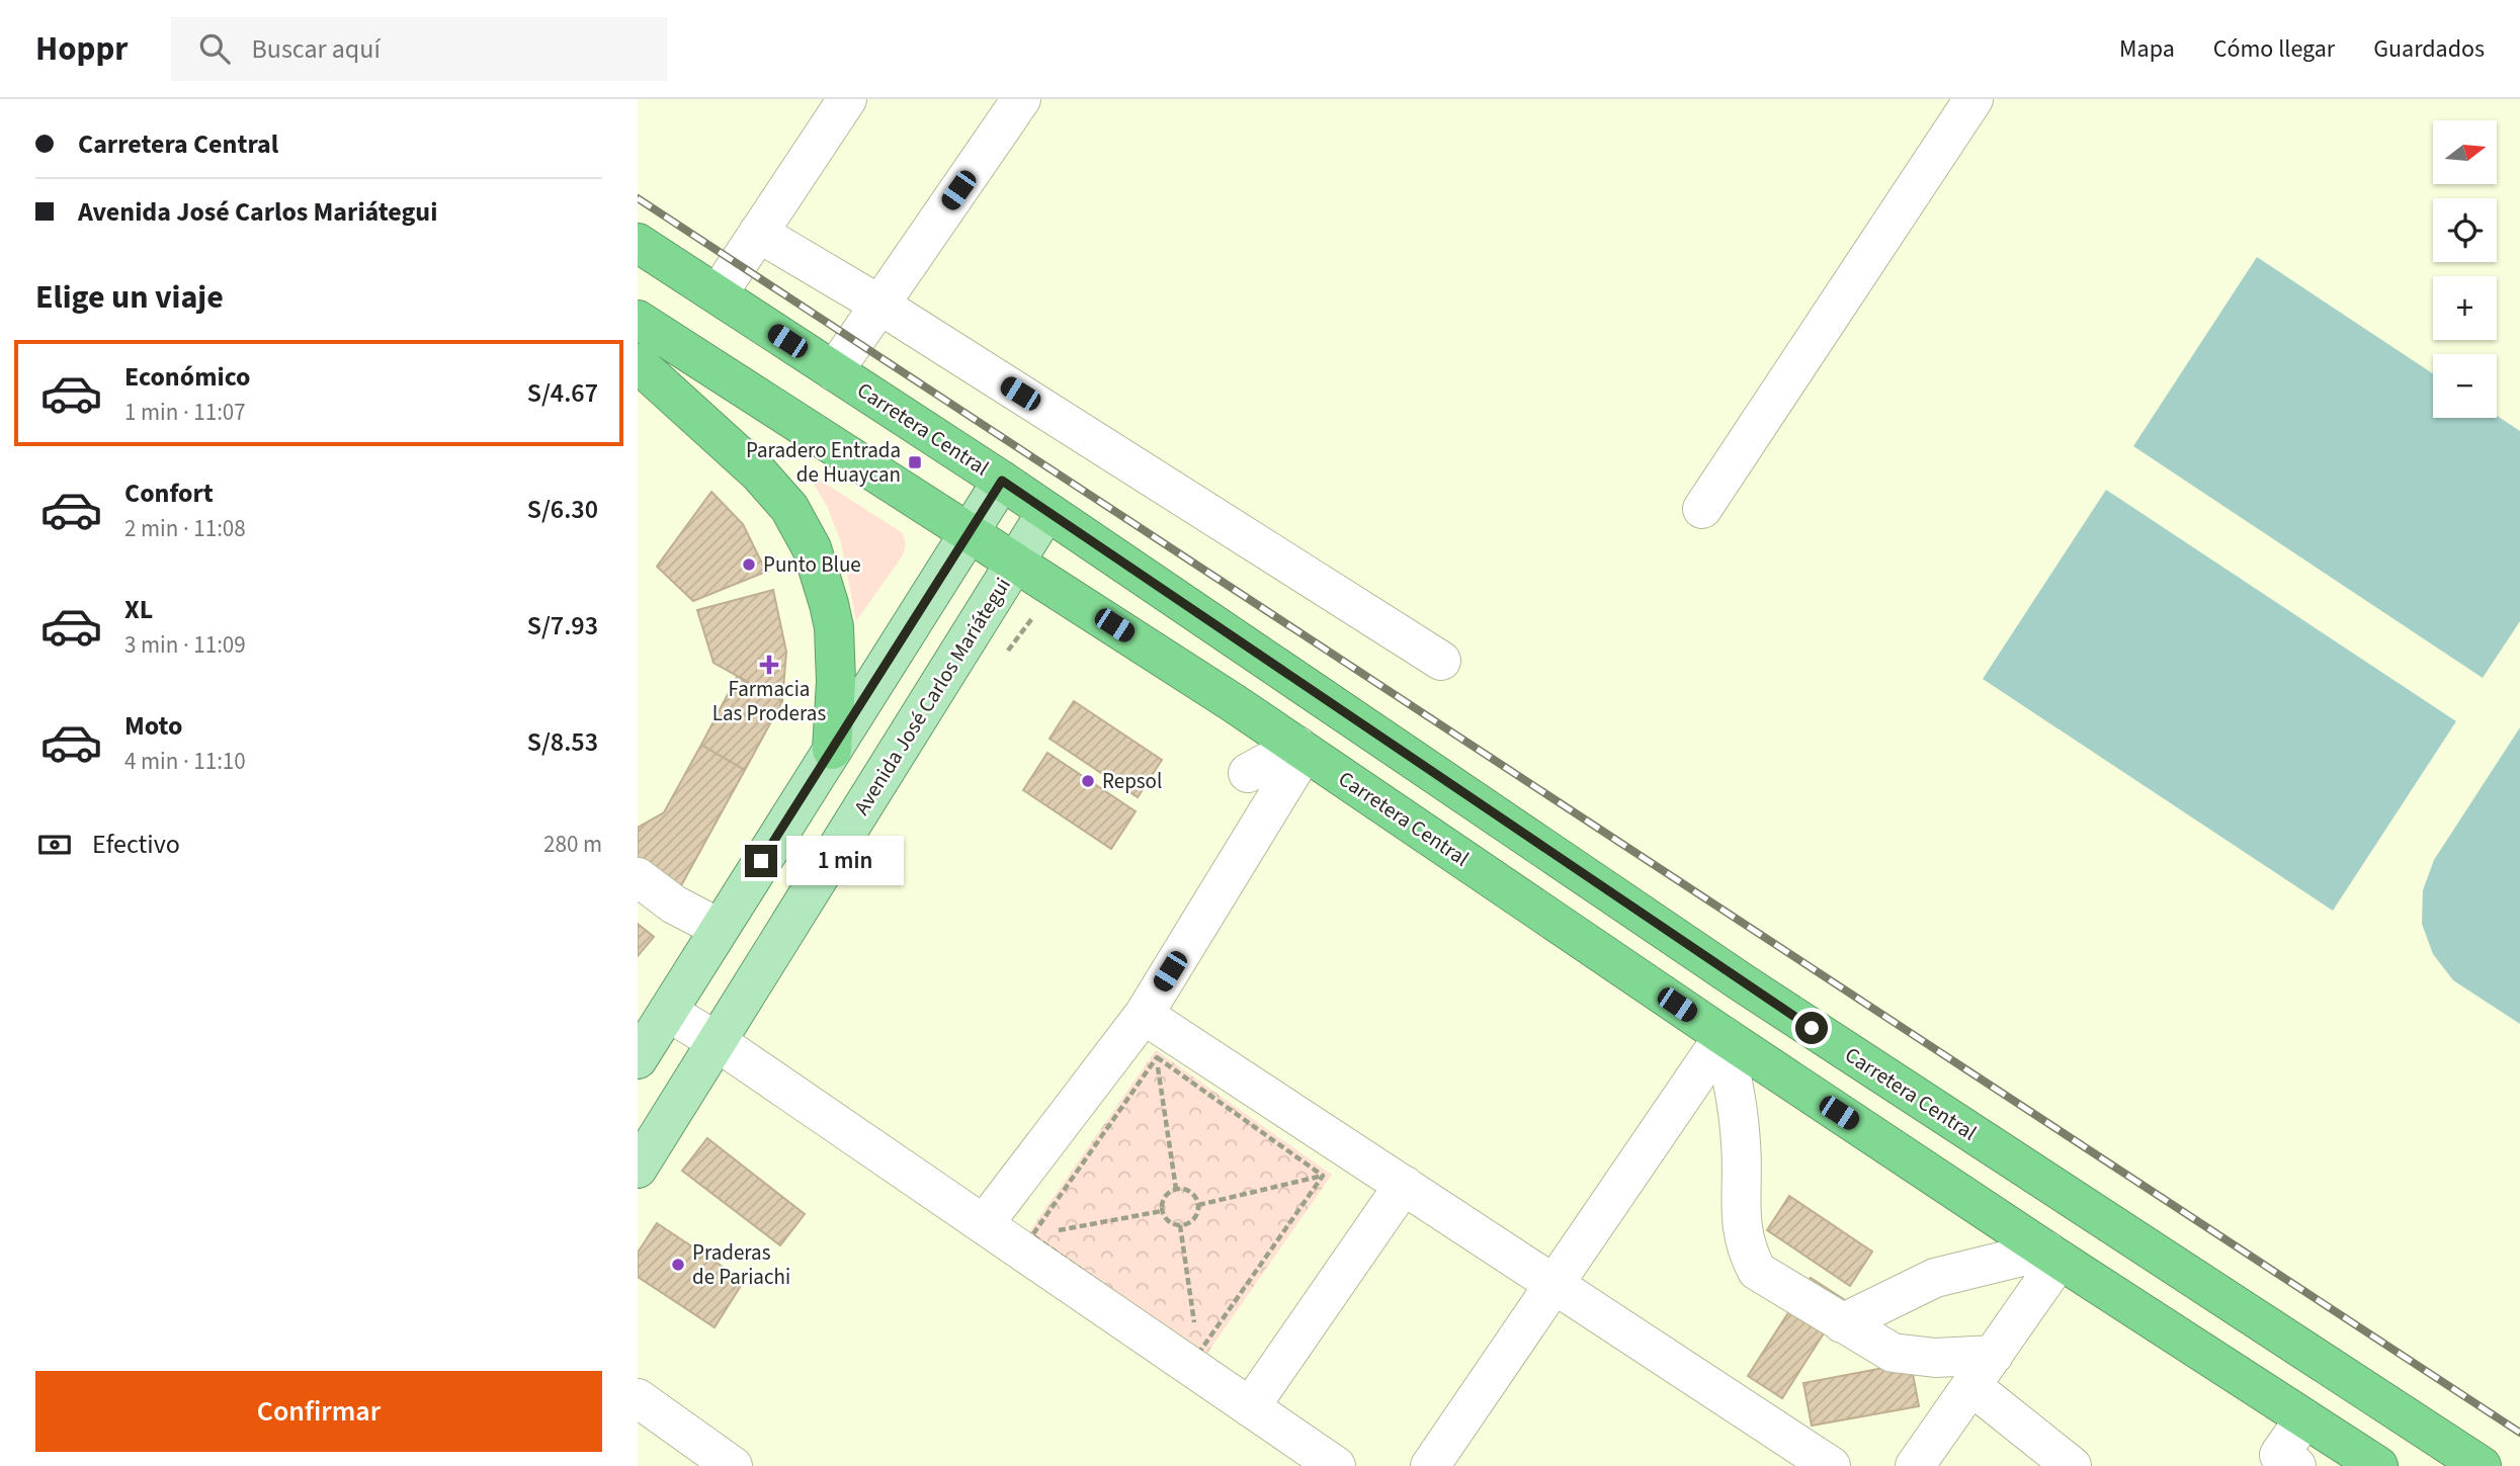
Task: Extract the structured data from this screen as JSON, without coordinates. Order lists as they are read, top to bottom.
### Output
{
  "streets": {
    "highway": ["Carretera Central"],
    "main road": ["Avenida José Carlos Mariátegui"]
  },
  "crossings": [
    ["Carretera Central", "Avenida José Carlos Mariátegui"]
  ],
  "places": {
    "transit": ["Paradero Entrada de Huaycan"],
    "other": ["Punto Blue", "Repsol", "Praderas de Pariachi"],
    "health": ["Farmacia Las Proderas"]
  },
  "north": "right",
  "page": {
    "header": "Hoppr",
    "search": "Buscar aquí",
    "nav": ["Mapa", "Cómo llegar", "Guardados"],
    "banner": ["Carretera Central", "Avenida José Carlos Mariátegui"],
    "map_buttons": ["+", "−"],
    "heading": "Elige un viaje",
    "list": [
      {
        "name": "Económico",
        "note": "1 min · 11:07",
        "value": "S/4.67"
      },
      {
        "name": "Confort",
        "note": "2 min · 11:08",
        "value": "S/6.30"
      },
      {
        "name": "XL",
        "note": "3 min · 11:09",
        "value": "S/7.93"
      },
      {
        "name": "Moto",
        "note": "4 min · 11:10",
        "value": "S/8.53"
      }
    ],
    "pay": ["Efectivo", "280 m"],
    "bubble": "1 min",
    "buttons": "Confirmar"
  }
}
